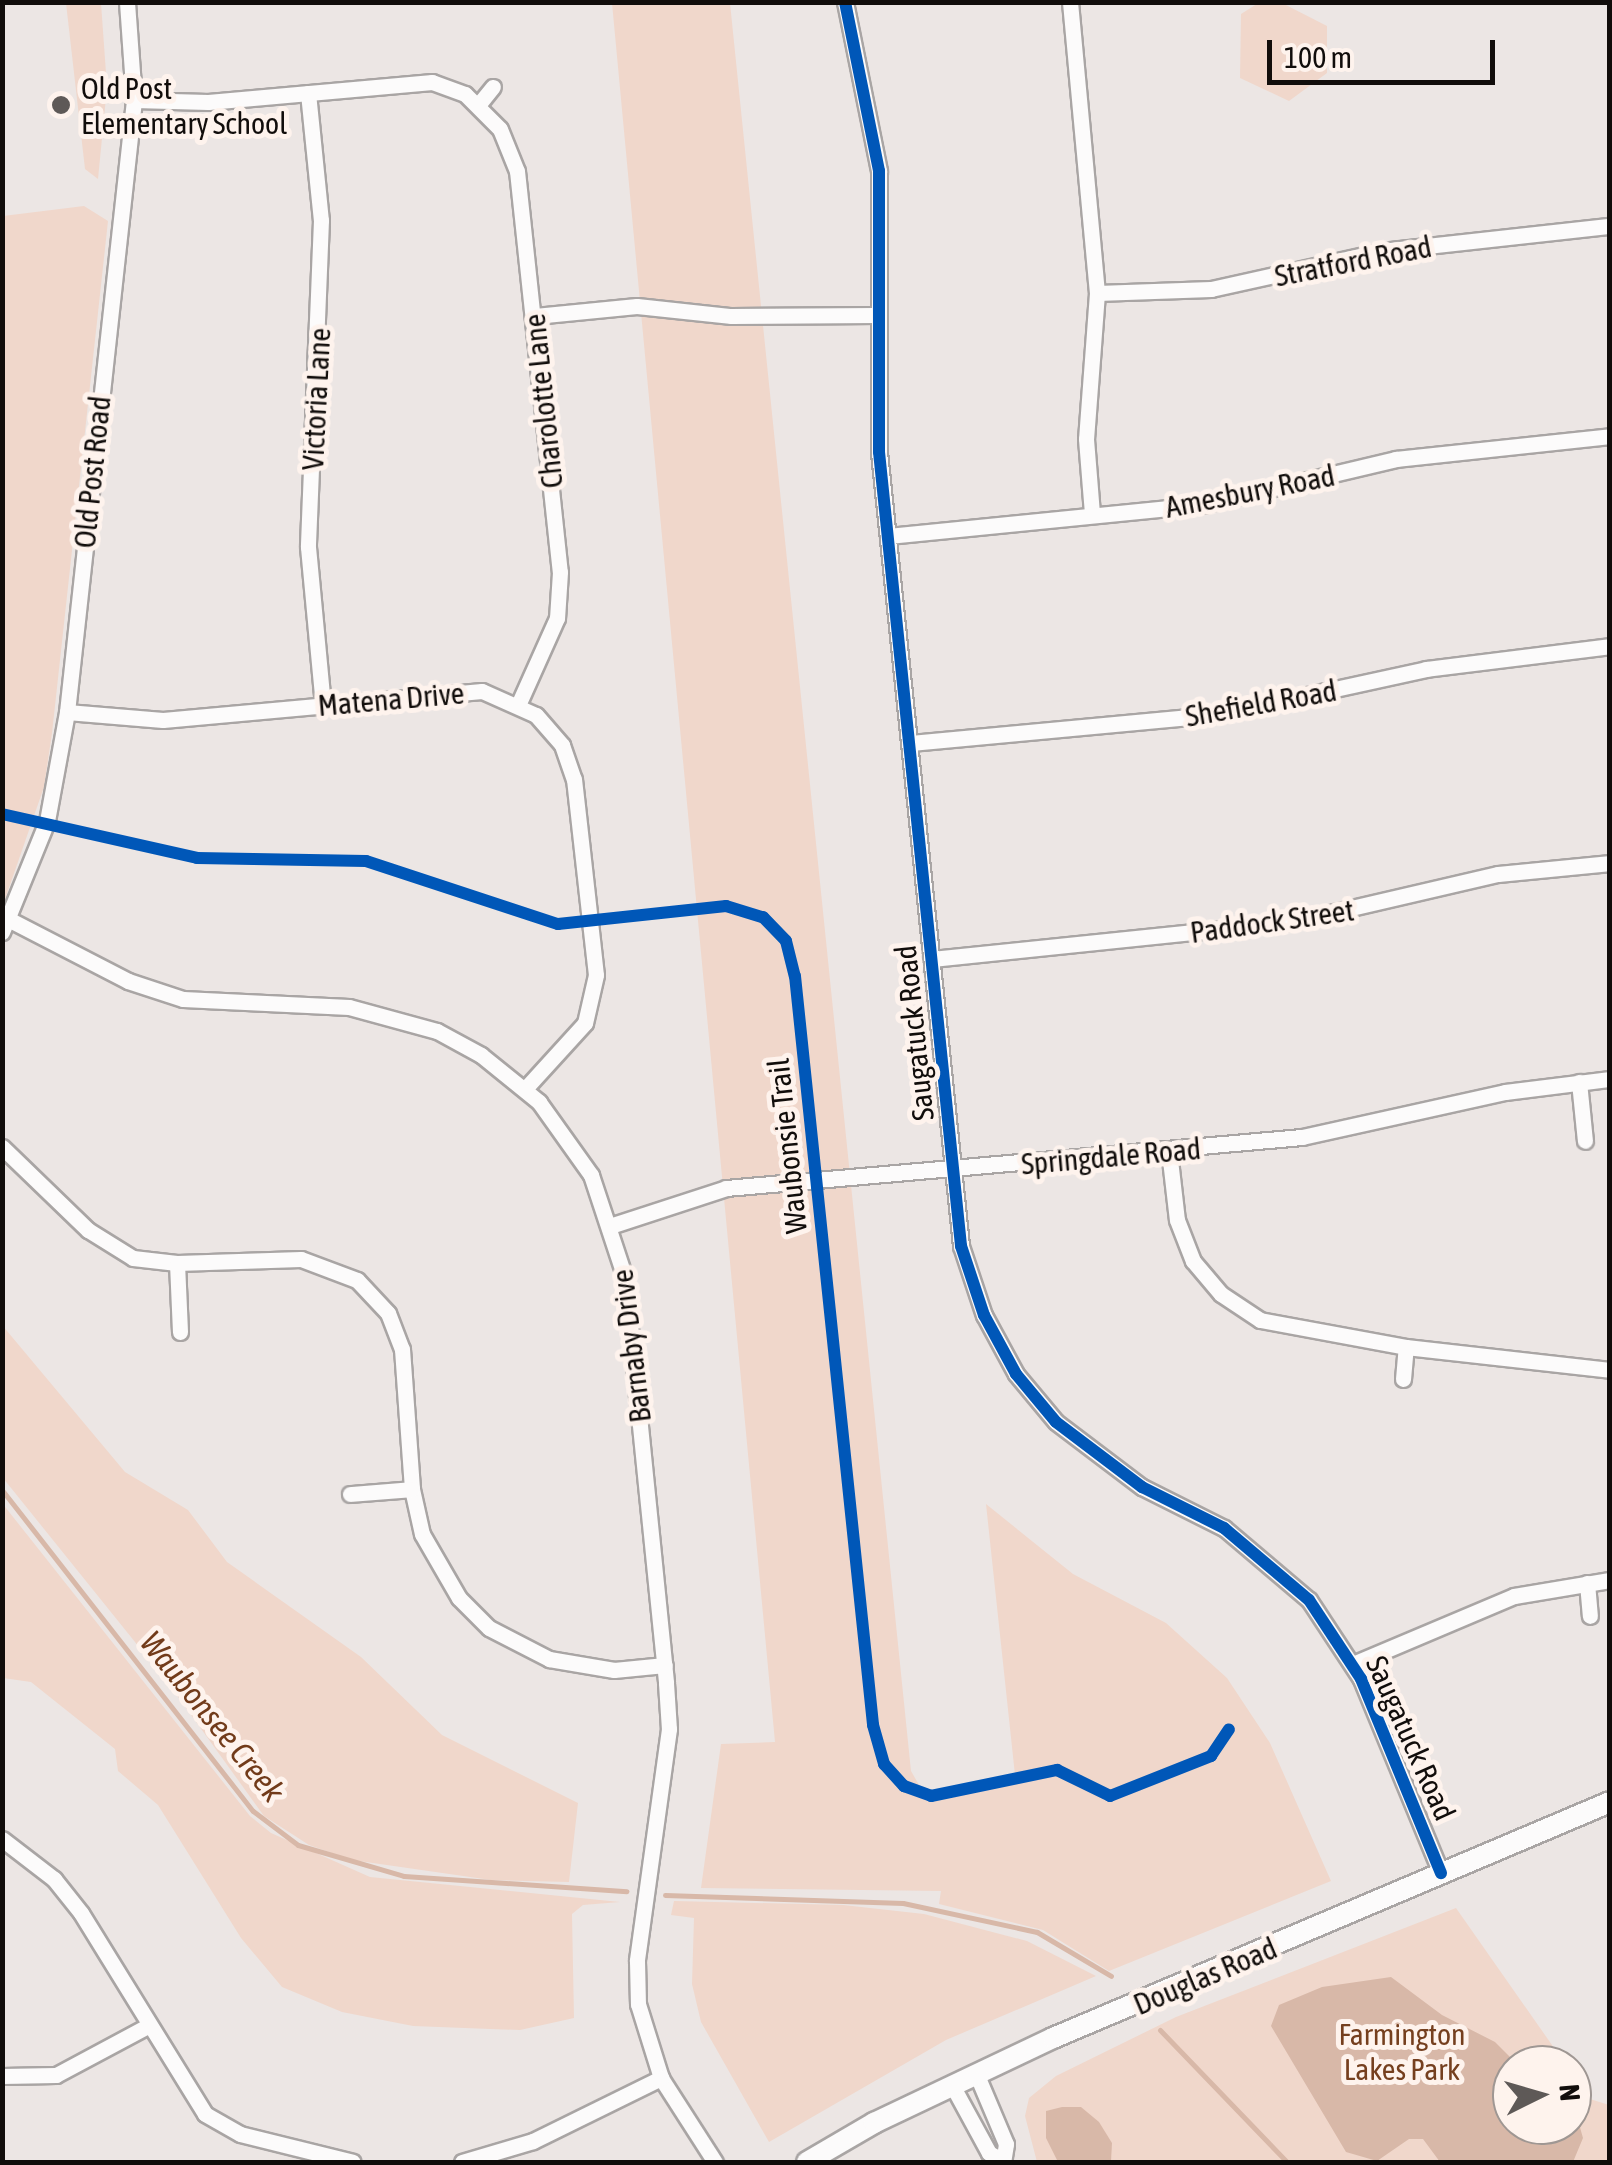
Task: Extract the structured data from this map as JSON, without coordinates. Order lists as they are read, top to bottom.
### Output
{
  "streets": {
    "street": [
      "Stratford Road",
      "Victoria Lane",
      "Charolotte Lane",
      "Old Post Road",
      "Amesbury Road",
      "Matena Drive",
      "Shefield Road",
      "Paddock Street",
      "Saugatuck Road",
      "Springdale Road",
      "Barnaby Drive",
      "Douglas Road"
    ],
    "cycle path": ["Waubonsie Trail"]
  },
  "crossings": [
    ["Victoria Lane", "Matena Drive"],
    ["Charolotte Lane", "Matena Drive"],
    ["Old Post Road", "Matena Drive"],
    ["Old Post Road", "Barnaby Drive"],
    ["Amesbury Road", "Saugatuck Road"],
    ["Shefield Road", "Saugatuck Road"],
    ["Paddock Street", "Saugatuck Road"],
    ["Saugatuck Road", "Springdale Road"],
    ["Saugatuck Road", "Douglas Road"],
    ["Springdale Road", "Barnaby Drive"]
  ],
  "water": ["Waubonsee Creek"],
  "parks": ["Farmington Lakes Park"],
  "places": ["Old Post Elementary School"],
  "scale_bar": "100 m",
  "north": "right"
}
